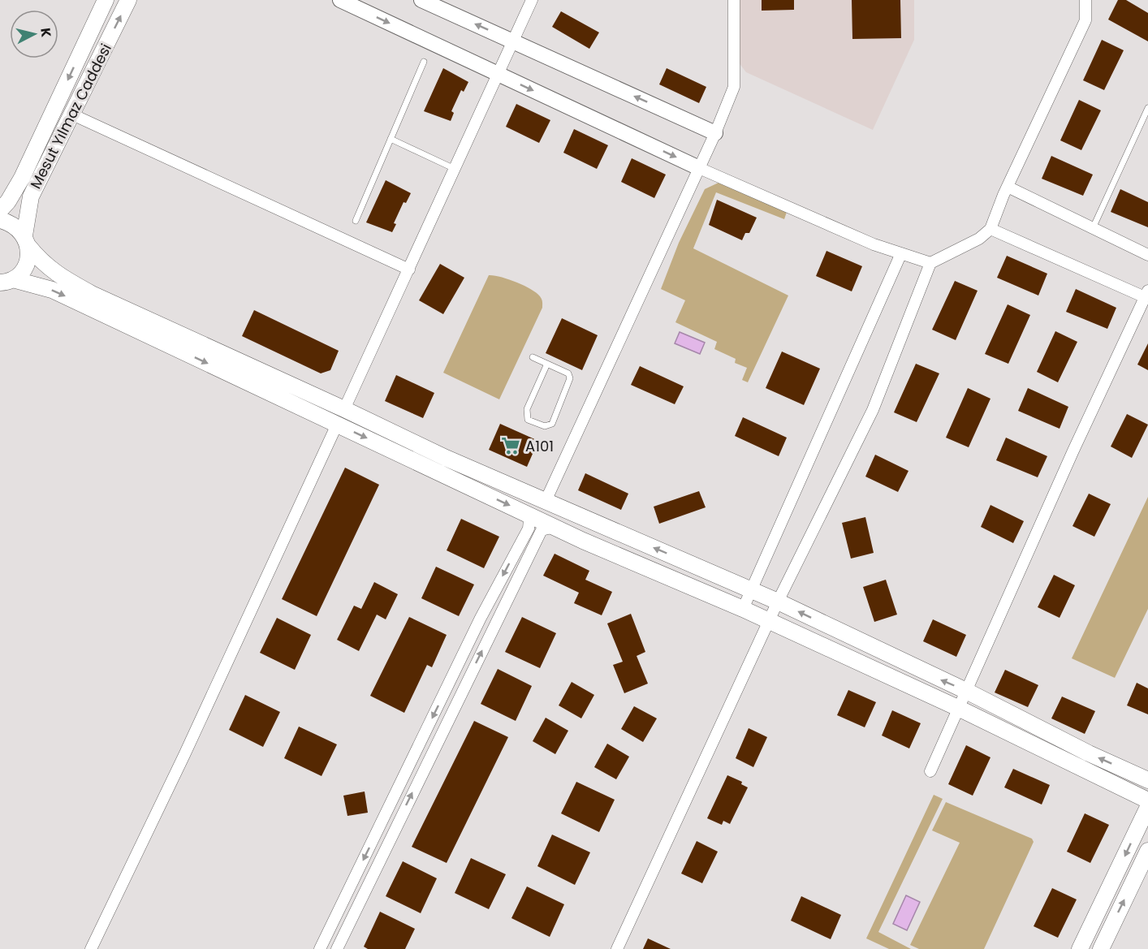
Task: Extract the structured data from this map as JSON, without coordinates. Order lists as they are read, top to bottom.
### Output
{
  "streets": {
    "main road": ["Mesut Yılmaz Caddesi"]
  },
  "places": {
    "supermarket": ["A101"]
  },
  "north": "right"
}
